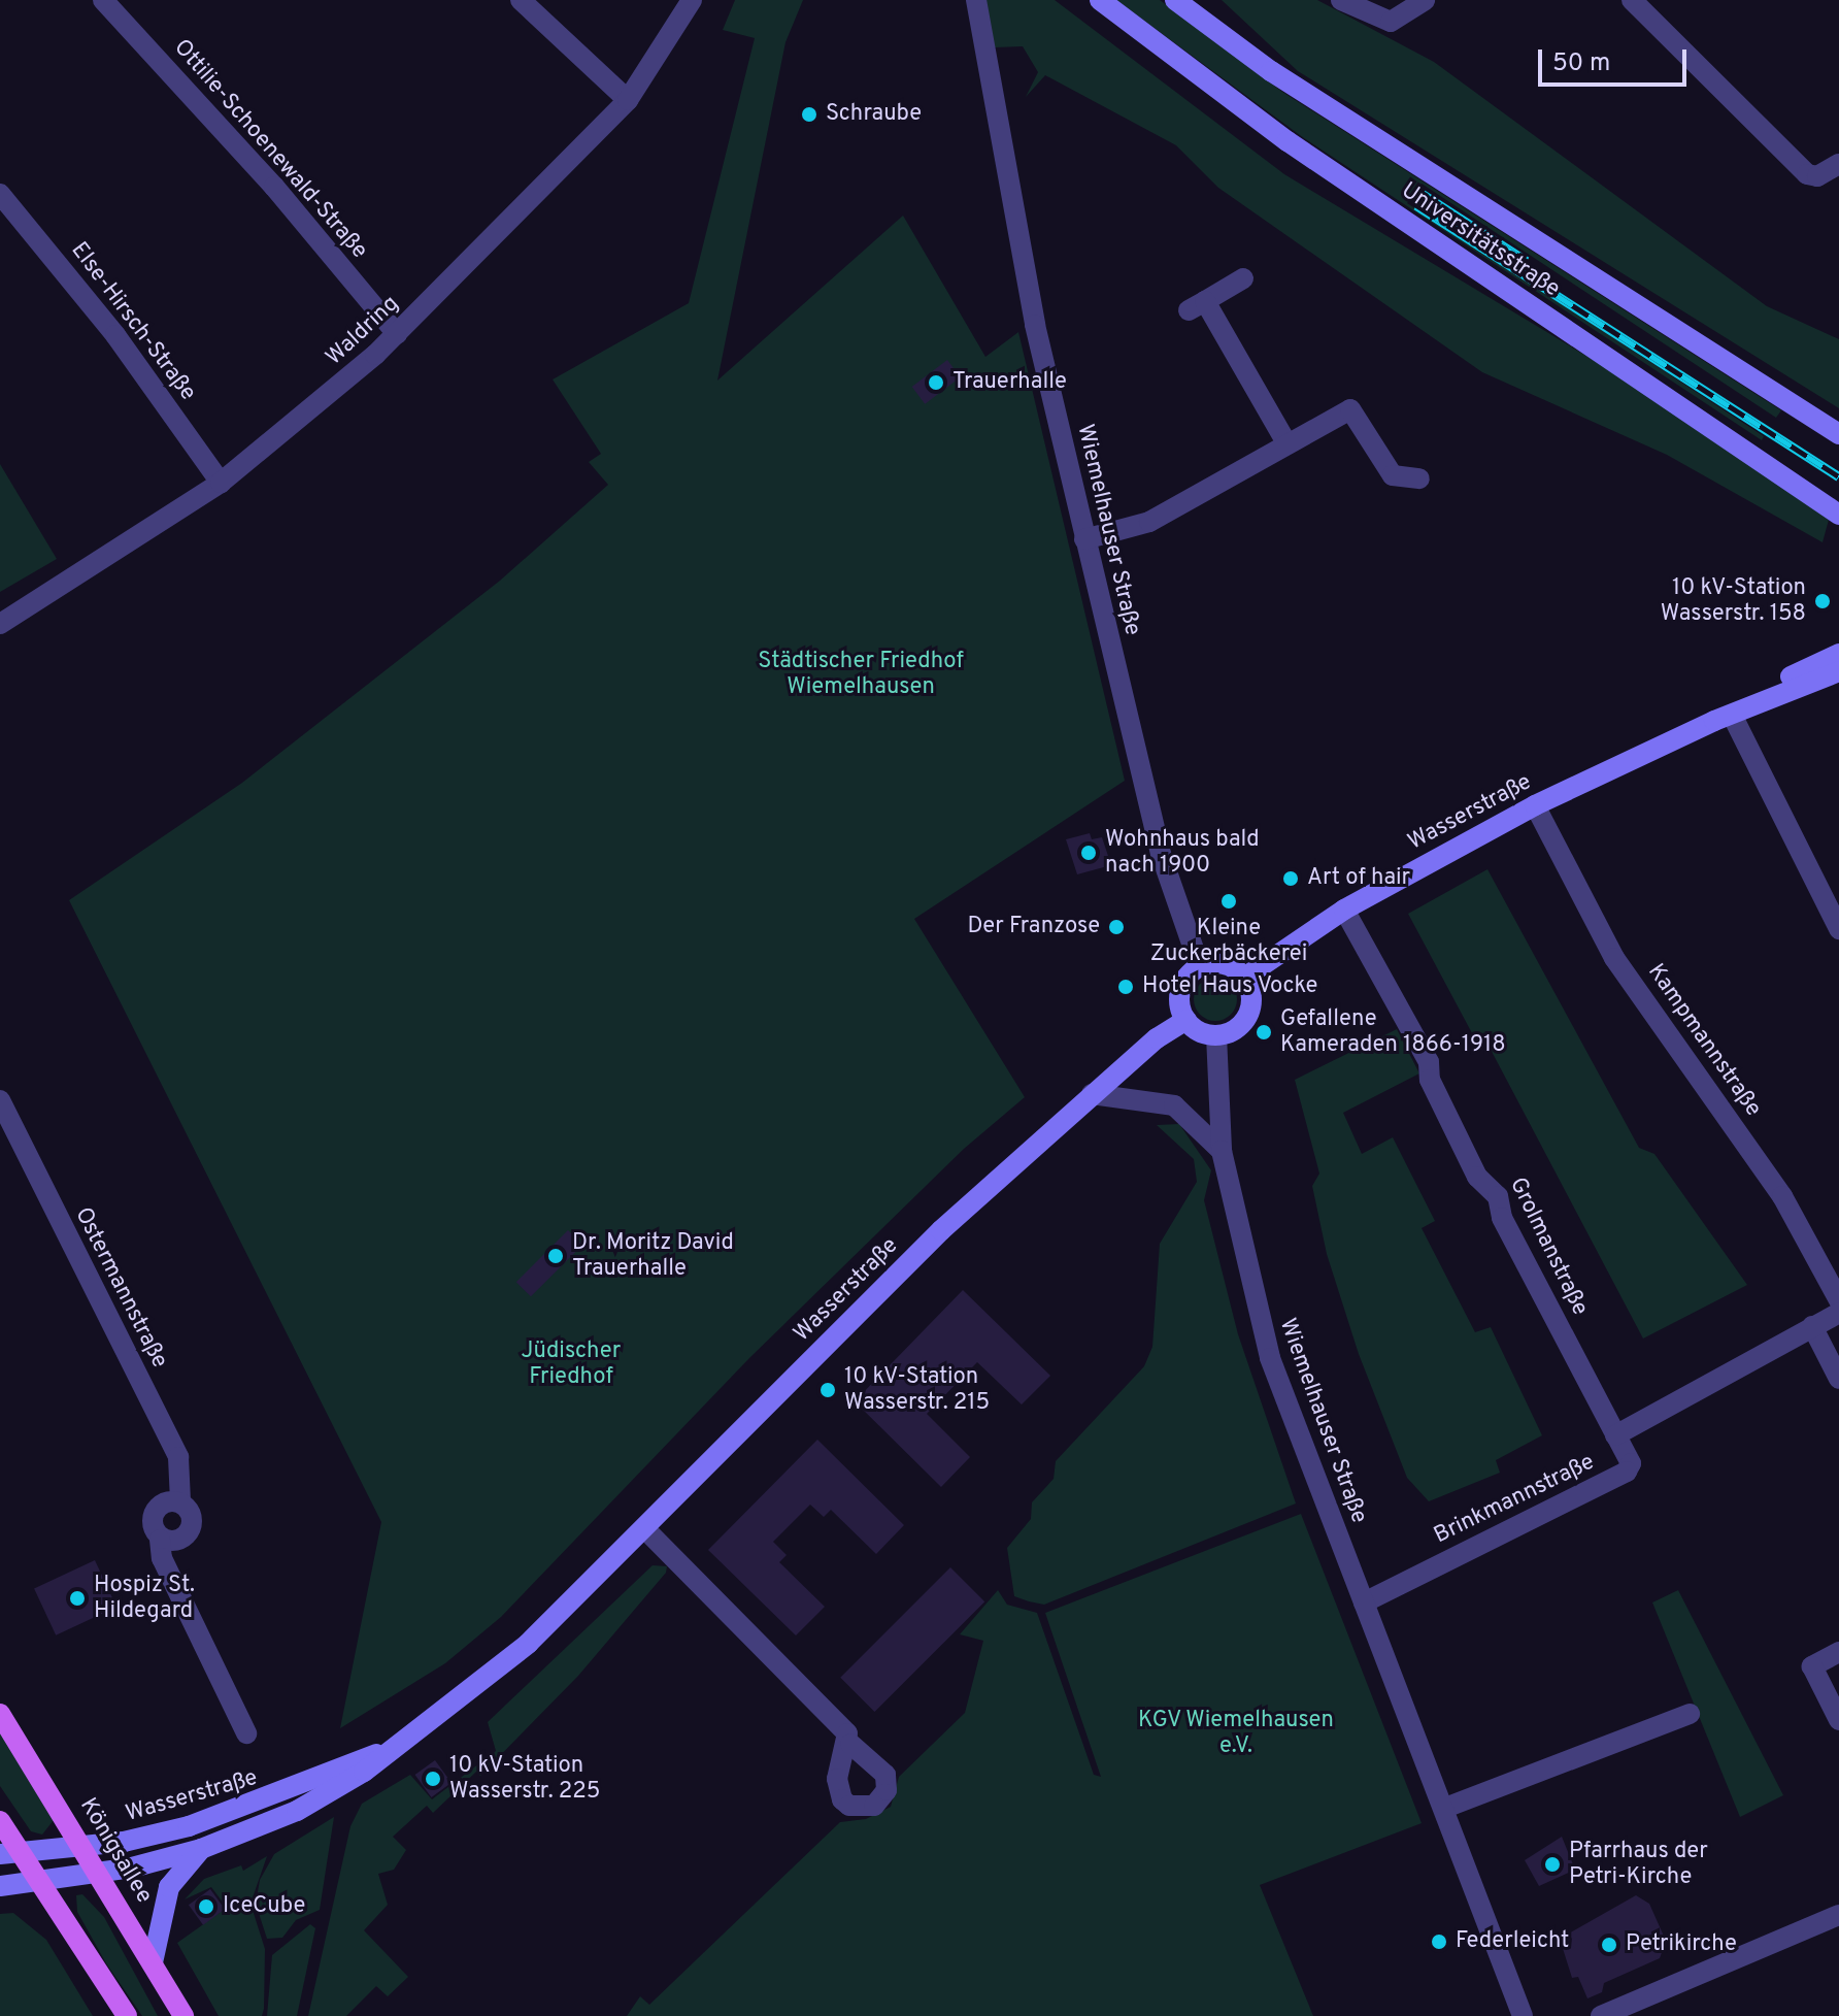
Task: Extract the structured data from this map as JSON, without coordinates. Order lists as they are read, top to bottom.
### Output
{
  "streets": {
    "main road": ["Universitätsstraße", "Wasserstraße", "Königsallee"],
    "street": [
      "Ottilie-Schoenewald-Straße",
      "Else-Hirsch-Straße",
      "Waldring",
      "Wiemelhauser Straße",
      "Kampmannstraße",
      "Grolmanstraße",
      "Ostermannstraße",
      "Brinkmannstraße"
    ]
  },
  "crossings": [
    ["Ottilie-Schoenewald-Straße", "Waldring"],
    ["Else-Hirsch-Straße", "Waldring"],
    ["Wiemelhauser Straße", "Wasserstraße"],
    ["Wiemelhauser Straße", "Brinkmannstraße"],
    ["Wasserstraße", "Kampmannstraße"],
    ["Wasserstraße", "Grolmanstraße"],
    ["Wasserstraße", "Königsallee"],
    ["Grolmanstraße", "Brinkmannstraße"]
  ],
  "parks": ["Städtischer Friedhof Wiemelhausen", "Jüdischer Friedhof", "KGV Wiemelhausen e.V."],
  "places": [
    "Schraube",
    "Trauerhalle",
    "10 kV-Station Wasserstr. 158",
    "Wohnhaus bald nach 1900",
    "Art of hair",
    "Kleine Zuckerbäckerei",
    "Der Franzose",
    "Hotel Haus Vocke",
    "Gefallene Kameraden 1866-1918",
    "Dr. Moritz David Trauerhalle",
    "10 kV-Station Wasserstr. 215",
    "Hospiz St. Hildegard",
    "10 kV-Station Wasserstr. 225",
    "Pfarrhaus der Petri-Kirche",
    "IceCube",
    "Federleicht",
    "Petrikirche"
  ],
  "scale_bar": "50 m"
}
